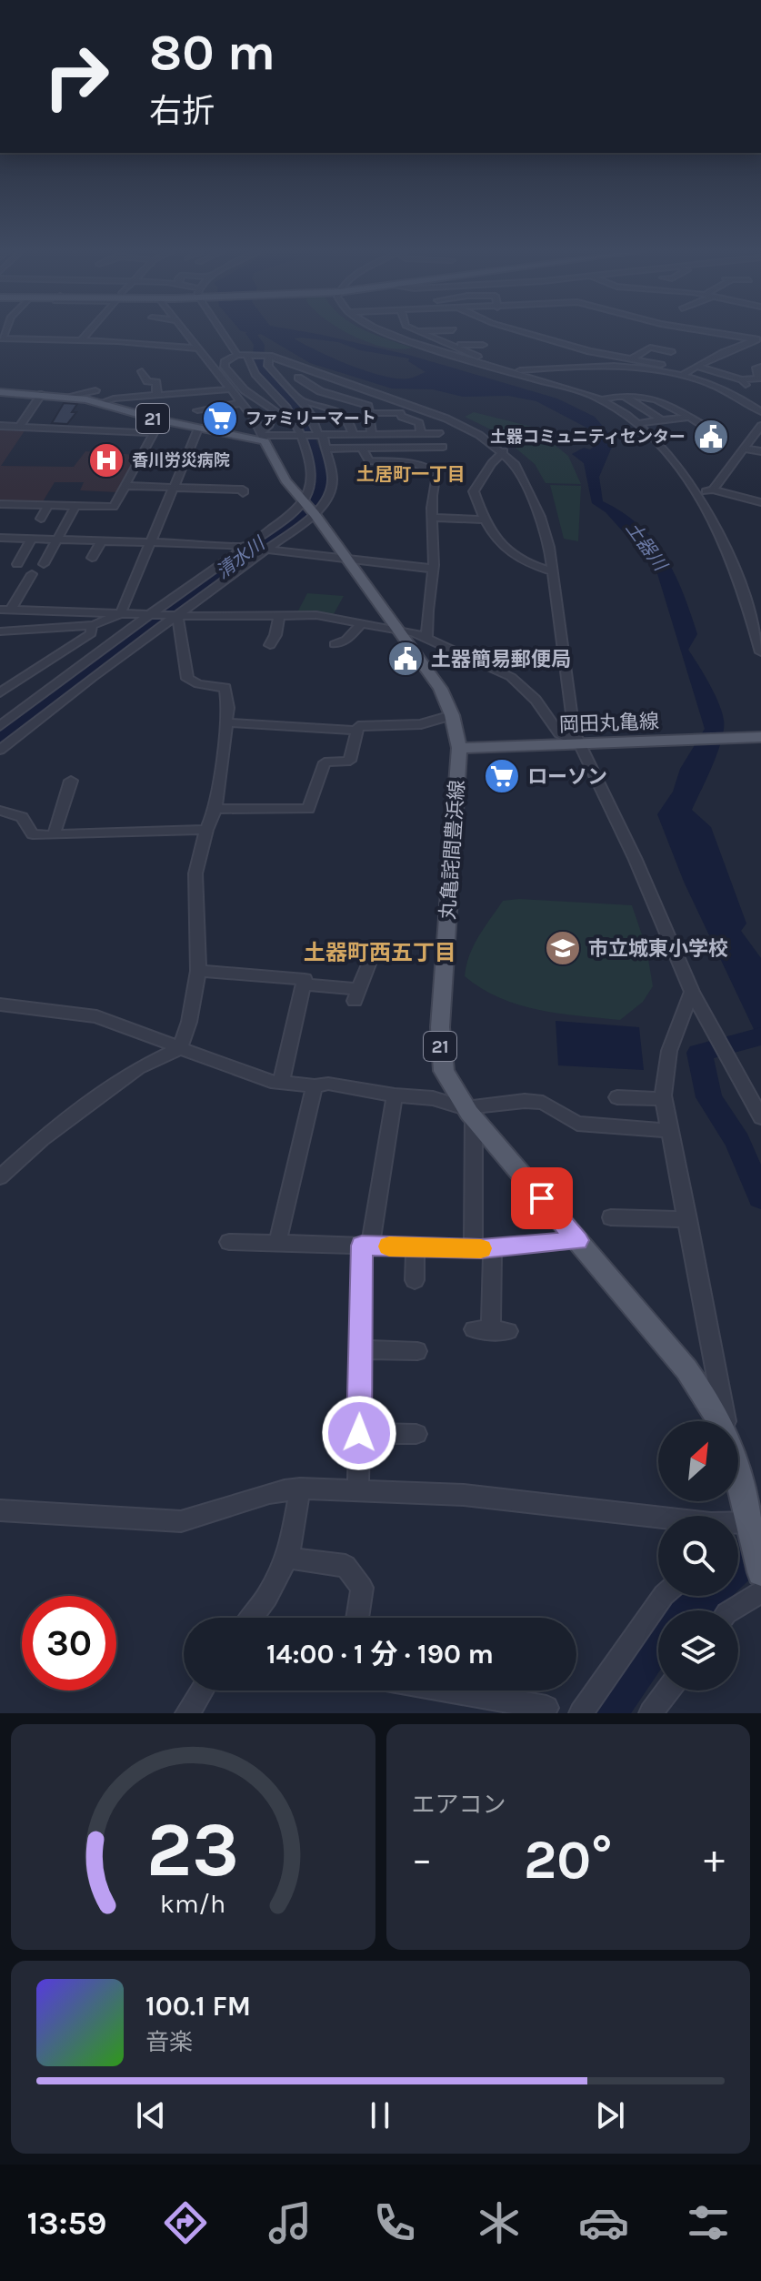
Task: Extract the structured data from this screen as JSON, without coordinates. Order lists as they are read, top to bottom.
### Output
{
  "streets": {
    "main road": ["21", "岡田丸亀線", "丸亀詫間豊浜線"]
  },
  "crossings": [
    ["21", "丸亀詫間豊浜線"],
    ["岡田丸亀線", "丸亀詫間豊浜線"]
  ],
  "districts": ["土居町一丁目", "土器町西五丁目"],
  "water": ["土器川", "清水川"],
  "places": {
    "supermarket": ["ファミリーマート", "ローソン"],
    "public building": ["土器コミュニティセンター", "土器簡易郵便局"],
    "hospital": ["香川労災病院"],
    "school or university": ["市立城東小学校"]
  },
  "north": "top right",
  "page": {
    "turn": ["80 m", "右折"],
    "limit": "30",
    "trip": "14:00 · 1 分 · 190 m",
    "tile": "エアコン",
    "heat": ["−", "20°", "+"],
    "song": ["100.1 FM", "音楽"],
    "tabs": "13:59",
    "gauge": ["23", "km/h"]
  }
}
